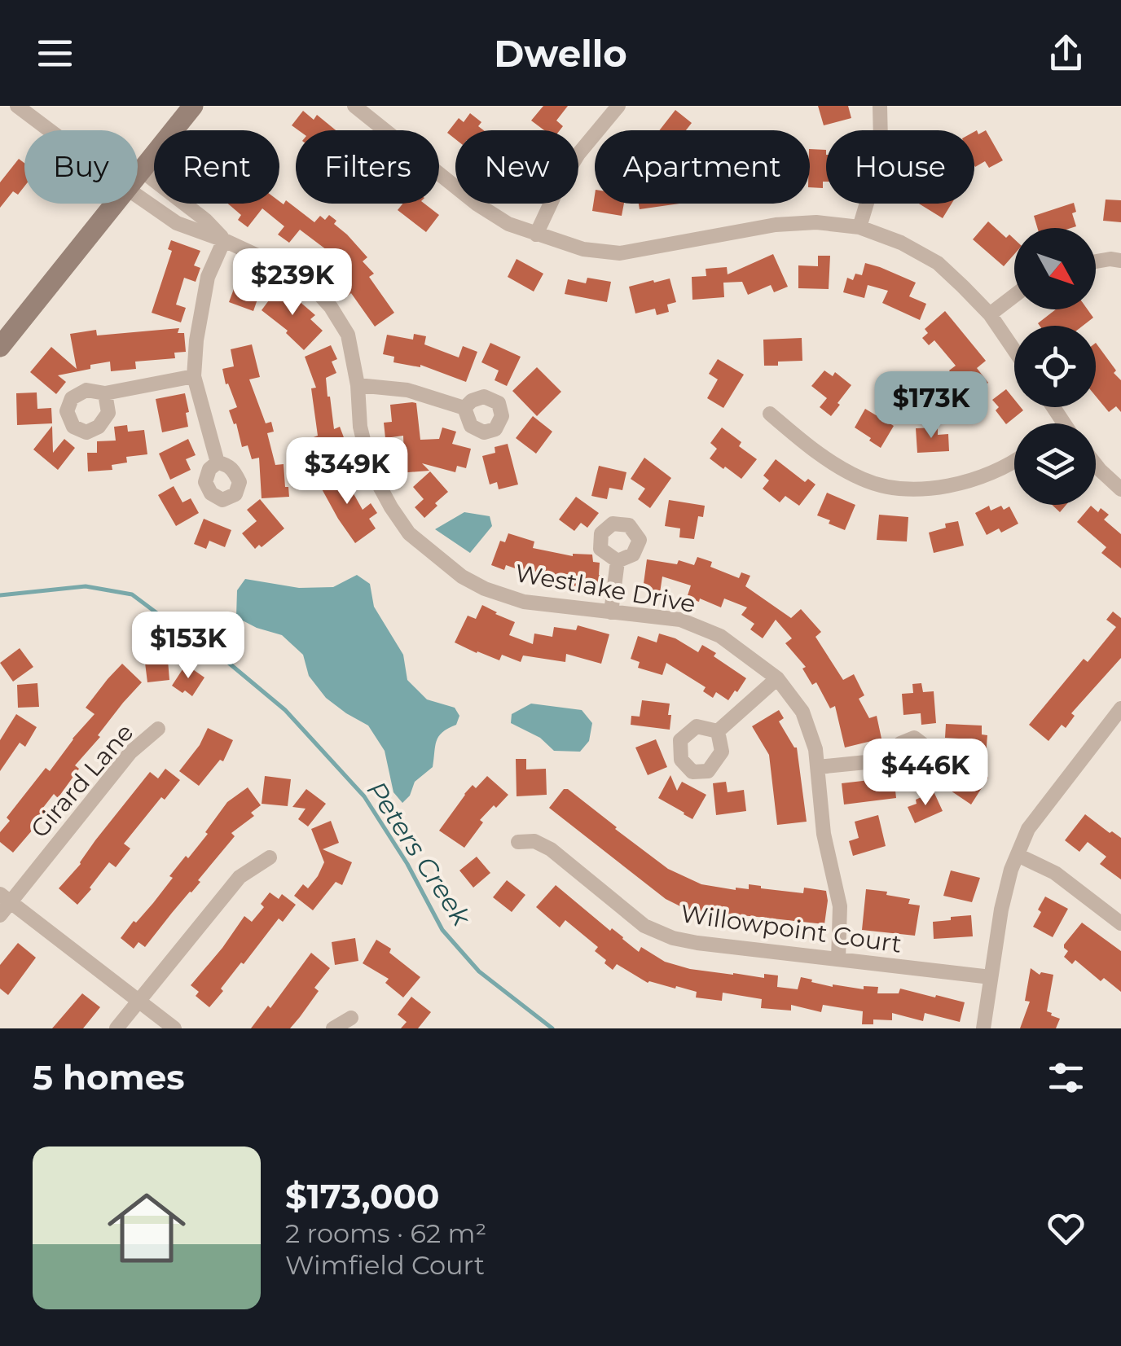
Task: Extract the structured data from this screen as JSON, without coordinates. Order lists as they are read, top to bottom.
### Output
{
  "streets": {
    "street": ["Westlake Drive", "Girard Lane", "Willowpoint Court"]
  },
  "crossings": [
    ["Westlake Drive", "Willowpoint Court"]
  ],
  "water": ["Peters Creek"],
  "north": "bottom right",
  "page": {
    "header": "Dwello",
    "chip": [
      "Buy",
      "Rent",
      "Filters",
      "New",
      "Apartment",
      "House"
    ],
    "price": [
      "$239K",
      "$173K",
      "$349K",
      "$153K",
      "$446K"
    ],
    "heading": "5 homes",
    "list": [
      {
        "name": "$173,000",
        "note": "2 rooms · 62 m² · Wimfield Court"
      }
    ]
  }
}
